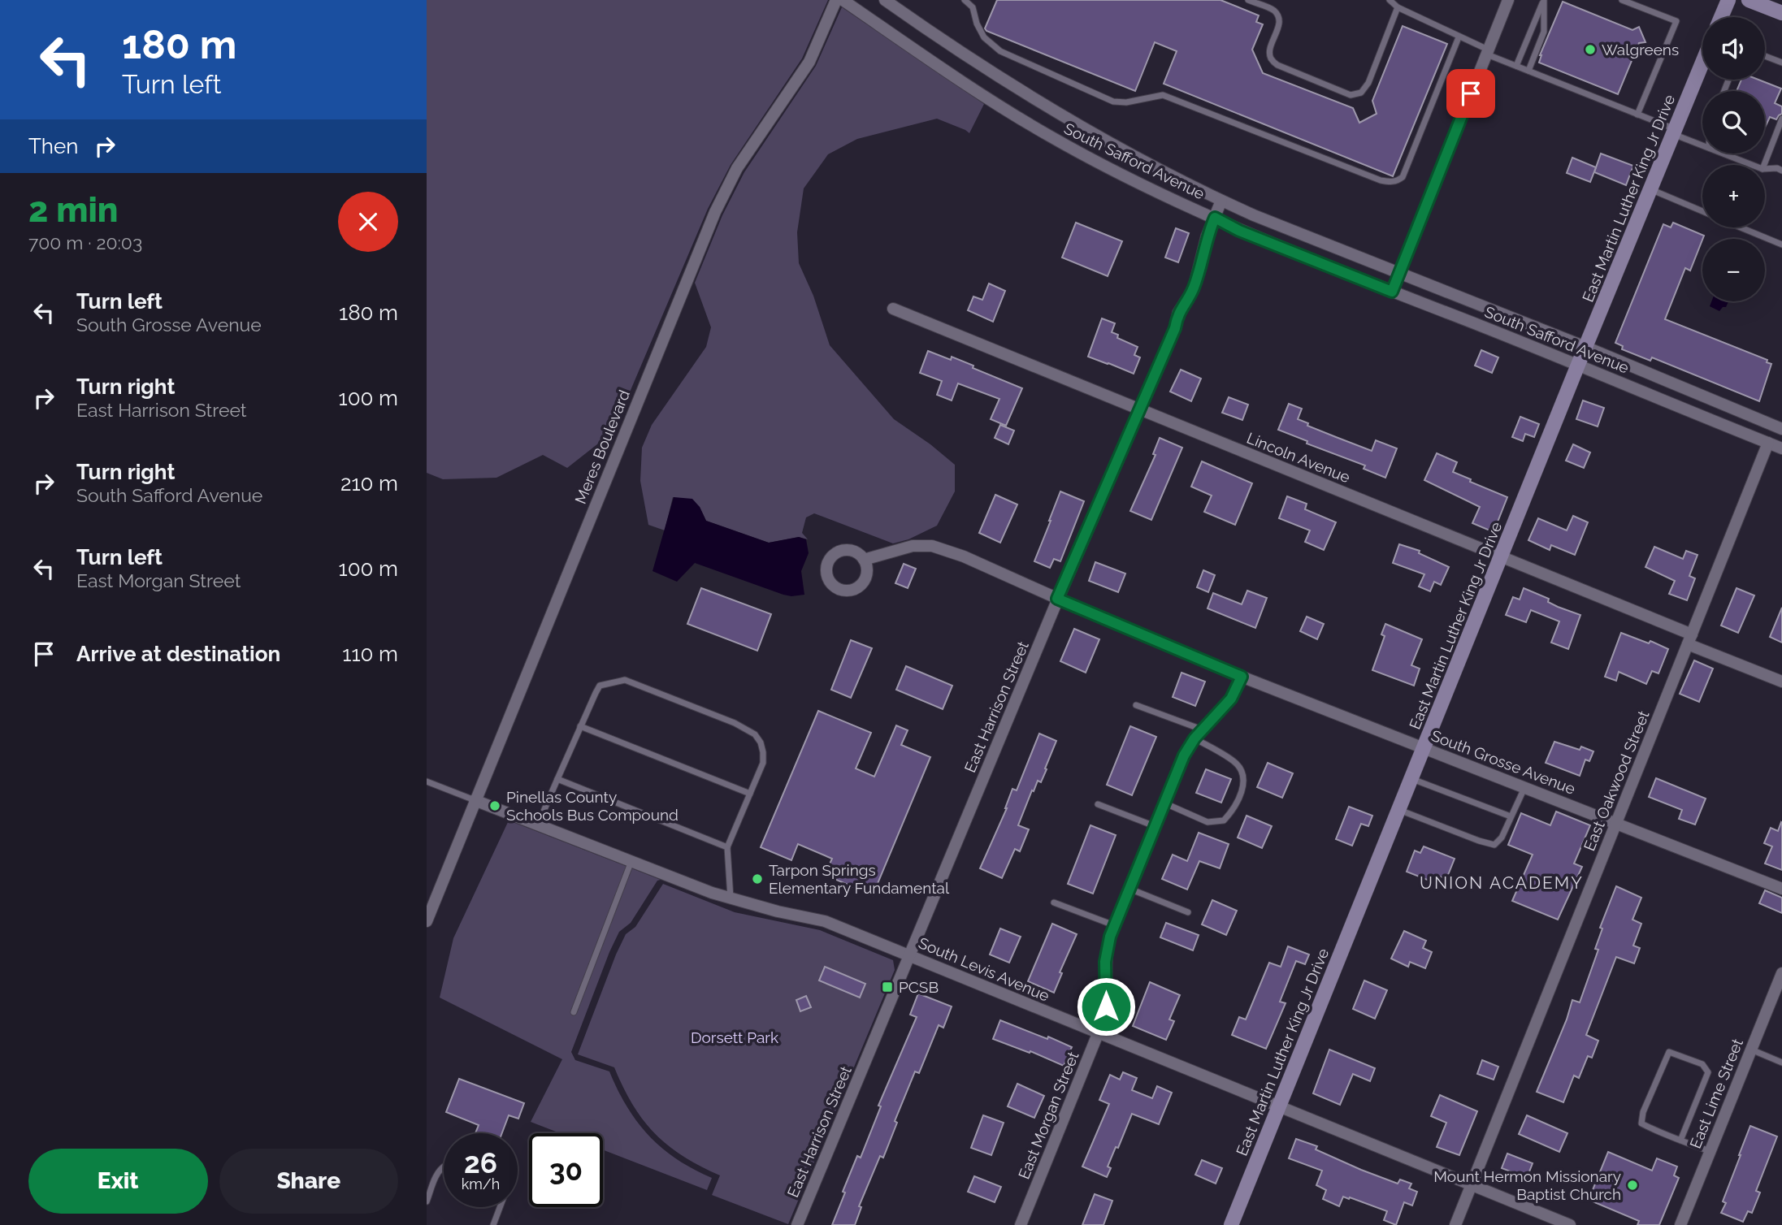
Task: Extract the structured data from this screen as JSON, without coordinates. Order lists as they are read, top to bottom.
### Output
{
  "streets": {
    "street": [
      "South Safford Avenue",
      "East Martin Luther King Jr Drive",
      "Meres Boulevard",
      "Lincoln Avenue",
      "East Harrison Street",
      "South Grosse Avenue",
      "East Oakwood Street",
      "South Levis Avenue",
      "East Lime Street",
      "East Morgan Street"
    ]
  },
  "crossings": [
    ["South Safford Avenue", "East Martin Luther King Jr Drive"],
    ["South Safford Avenue", "East Harrison Street"],
    ["South Safford Avenue", "East Oakwood Street"],
    ["East Martin Luther King Jr Drive", "Lincoln Avenue"],
    ["East Martin Luther King Jr Drive", "South Grosse Avenue"],
    ["East Martin Luther King Jr Drive", "South Levis Avenue"],
    ["Meres Boulevard", "South Levis Avenue"],
    ["Lincoln Avenue", "East Harrison Street"],
    ["Lincoln Avenue", "East Oakwood Street"],
    ["East Harrison Street", "South Grosse Avenue"],
    ["East Harrison Street", "South Levis Avenue"],
    ["South Grosse Avenue", "East Oakwood Street"],
    ["South Grosse Avenue", "East Morgan Street"],
    ["East Oakwood Street", "South Levis Avenue"],
    ["South Levis Avenue", "East Morgan Street"]
  ],
  "districts": ["UNION ACADEMY"],
  "parks": ["Dorsett Park"],
  "places": {
    "other": [
      "Walgreens",
      "Pinellas County Schools Bus Compound",
      "Tarpon Springs Elementary Fundamental",
      "Mount Hermon Missionary Baptist Church"
    ],
    "transit": ["PCSB"]
  },
  "page": {
    "turn": ["180 m", "Turn left"],
    "map_buttons": ["+", "−"],
    "then": "Then",
    "heading": ["2 min", "700 m · 20:03"],
    "list": [
      {
        "name": "Turn left",
        "note": "South Grosse Avenue",
        "value": "180 m"
      },
      {
        "name": "Turn right",
        "note": "East Harrison Street",
        "value": "100 m"
      },
      {
        "name": "Turn right",
        "note": "South Safford Avenue",
        "value": "210 m"
      },
      {
        "name": "Turn left",
        "note": "East Morgan Street",
        "value": "100 m"
      },
      {
        "name": "Arrive at destination",
        "value": "110 m"
      }
    ],
    "speed": "26 km/h",
    "limit": "30",
    "buttons": ["Exit", "Share"]
  }
}
